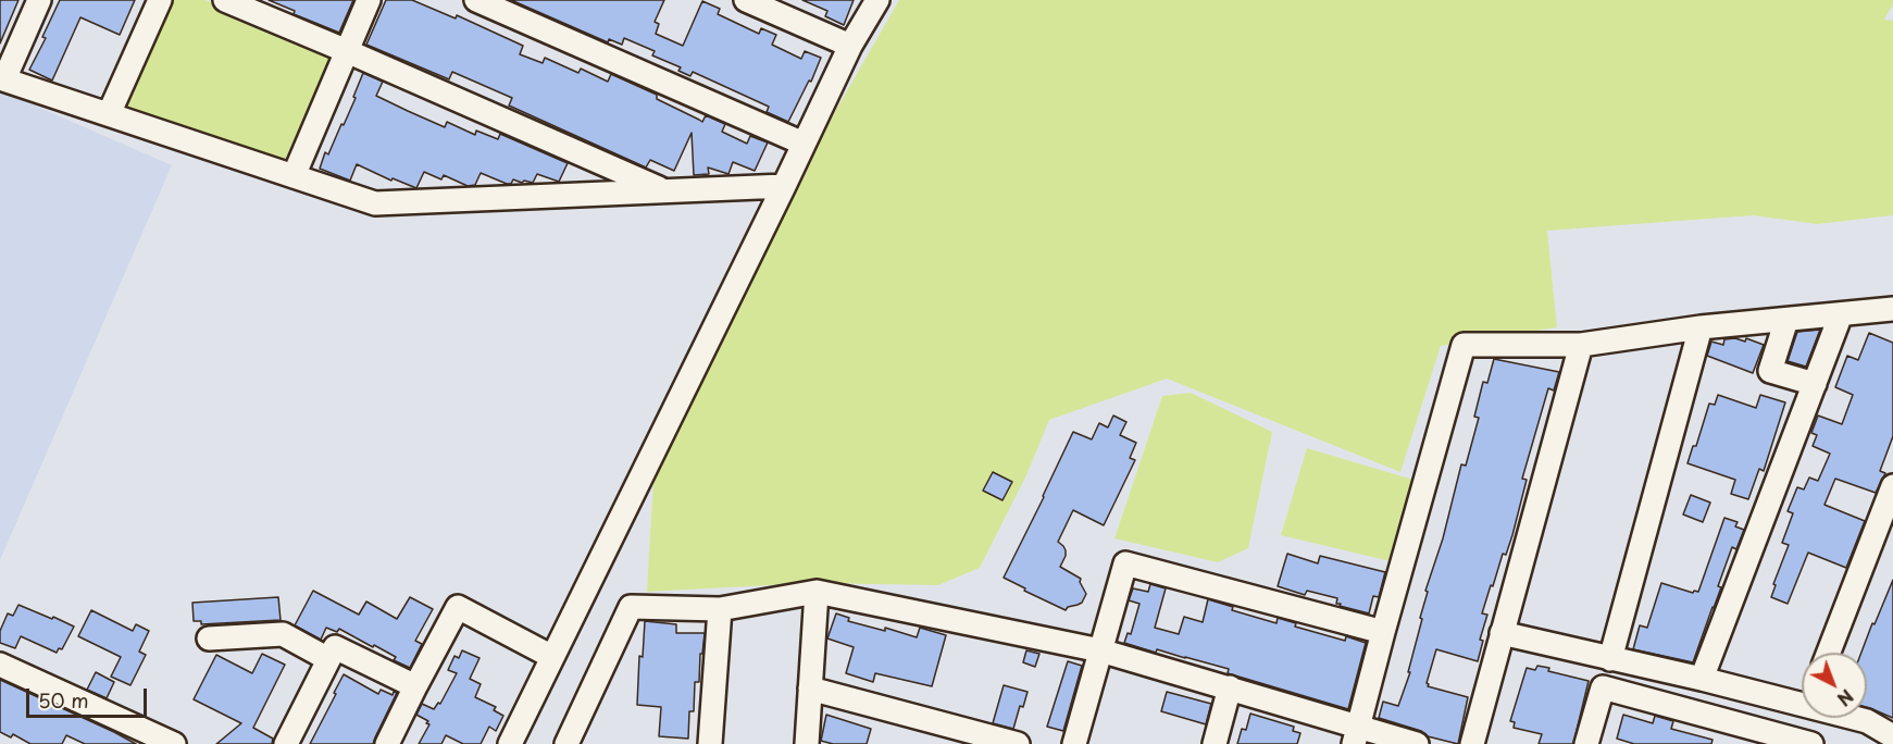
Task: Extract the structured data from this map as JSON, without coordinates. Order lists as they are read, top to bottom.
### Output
{
  "scale_bar": "50 m",
  "north": "bottom right"
}
